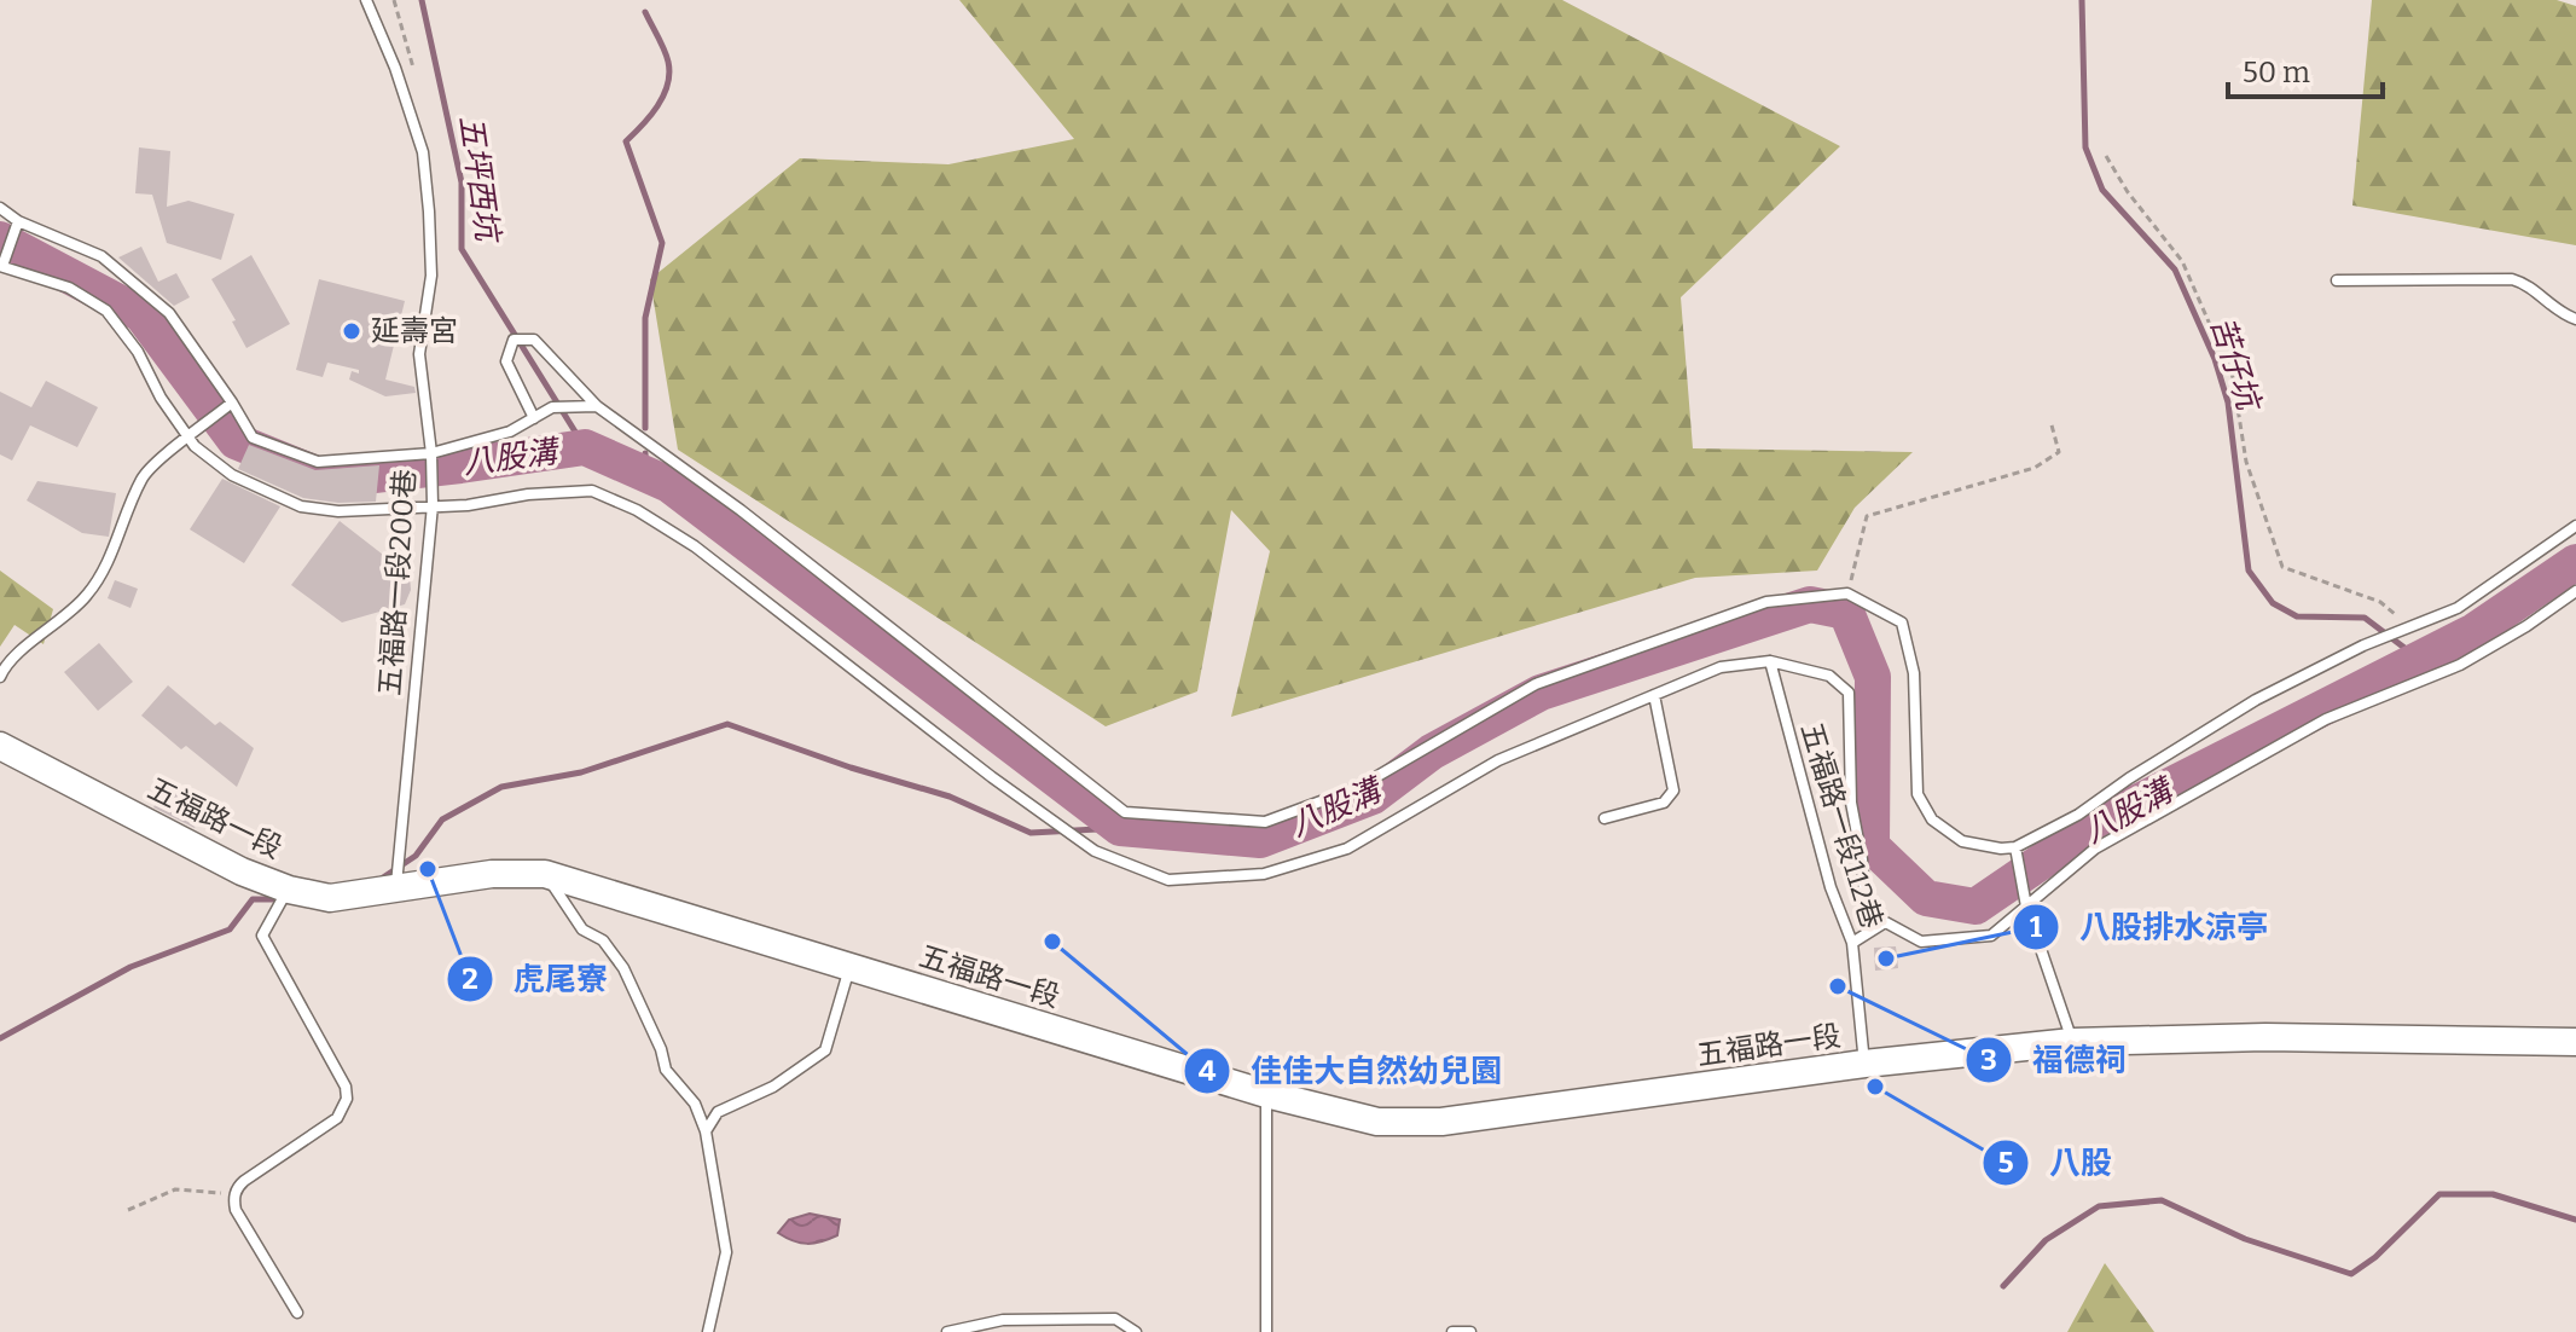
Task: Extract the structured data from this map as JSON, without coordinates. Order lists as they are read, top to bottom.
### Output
{
  "streets": {
    "main road": ["五福路一段"],
    "lane": ["五福路一段200巷", "五福路一段112巷"]
  },
  "crossings": [
    ["五福路一段200巷", "五福路一段"],
    ["五福路一段", "五福路一段112巷"]
  ],
  "water": ["五坪西坑", "苦仔坑", "八股溝"],
  "places": [
    "延壽宮",
    "虎尾寮",
    "佳佳大自然幼兒園",
    "八股排水涼亭",
    "福德祠",
    "八股"
  ],
  "scale_bar": "50 m"
}
